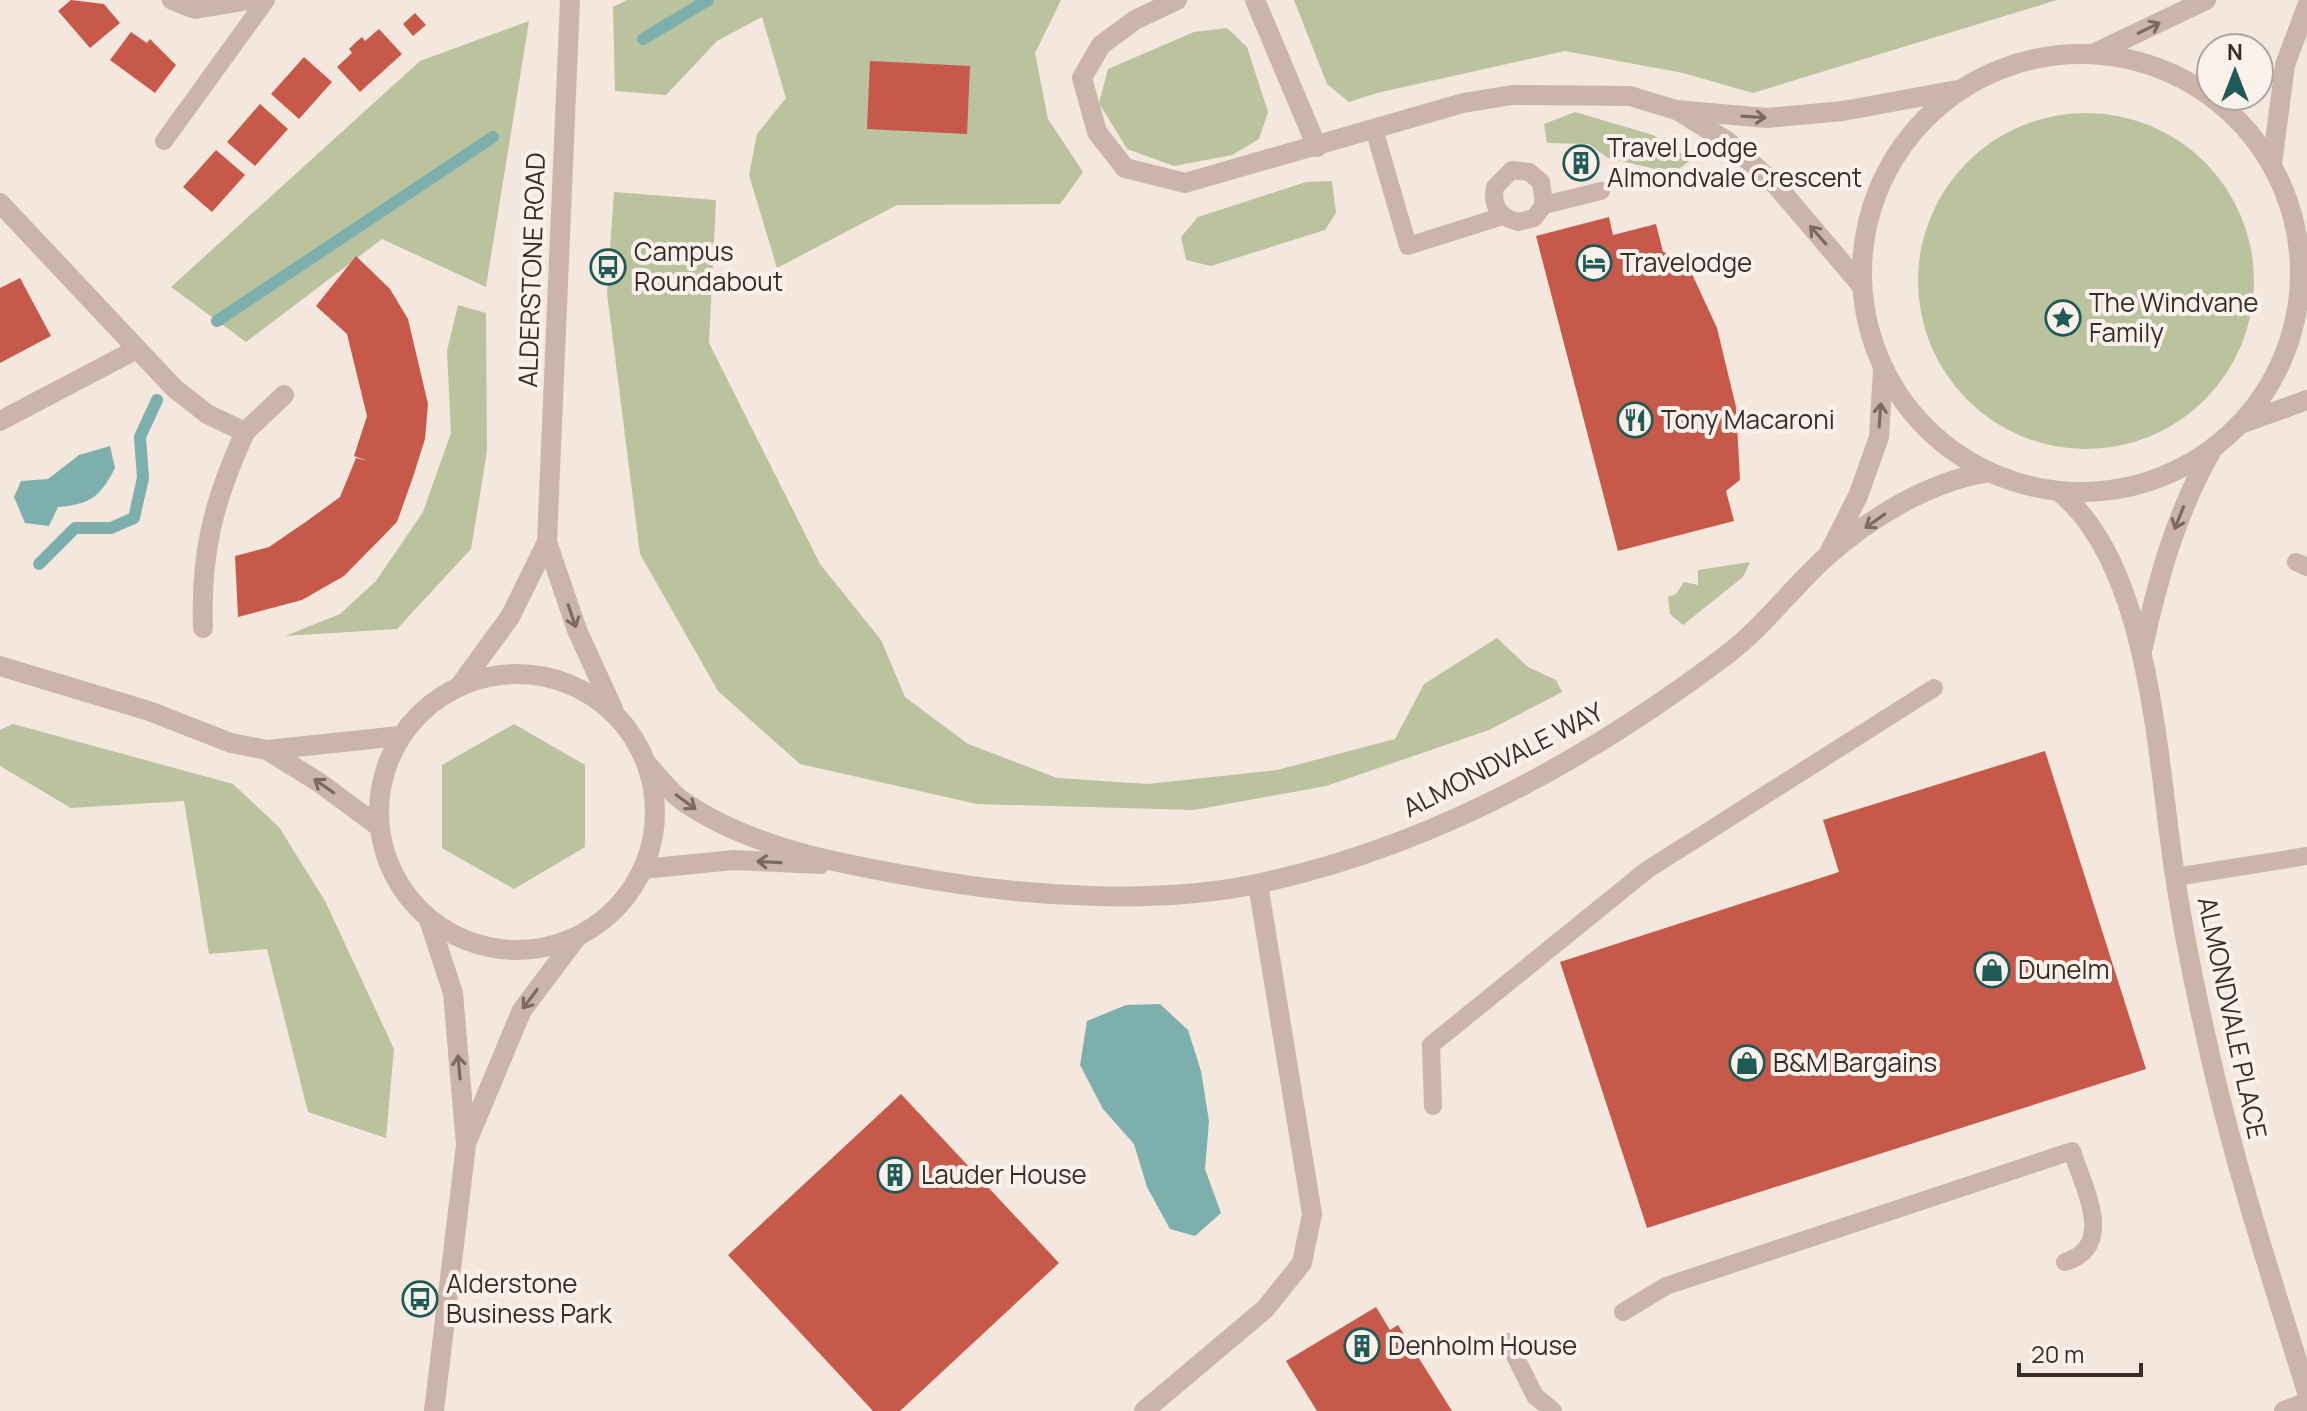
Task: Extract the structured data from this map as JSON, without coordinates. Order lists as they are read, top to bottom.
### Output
{
  "streets": {
    "street": ["ALDERSTONE ROAD", "ALMONDVALE WAY", "ALMONDVALE PLACE"]
  },
  "crossings": [
    ["ALDERSTONE ROAD", "ALMONDVALE WAY"]
  ],
  "places": {
    "building": ["Travel Lodge Almondvale Crescent", "Lauder House", "Denholm House"],
    "hotel": ["Travelodge"],
    "bus stop": ["Campus Roundabout", "Alderstone Business Park"],
    "place": ["The Windvane Family"],
    "restaurant": ["Tony Macaroni"],
    "shop": ["Dunelm", "B&M Bargains"]
  },
  "scale_bar": "20 m",
  "north": "top"
}
